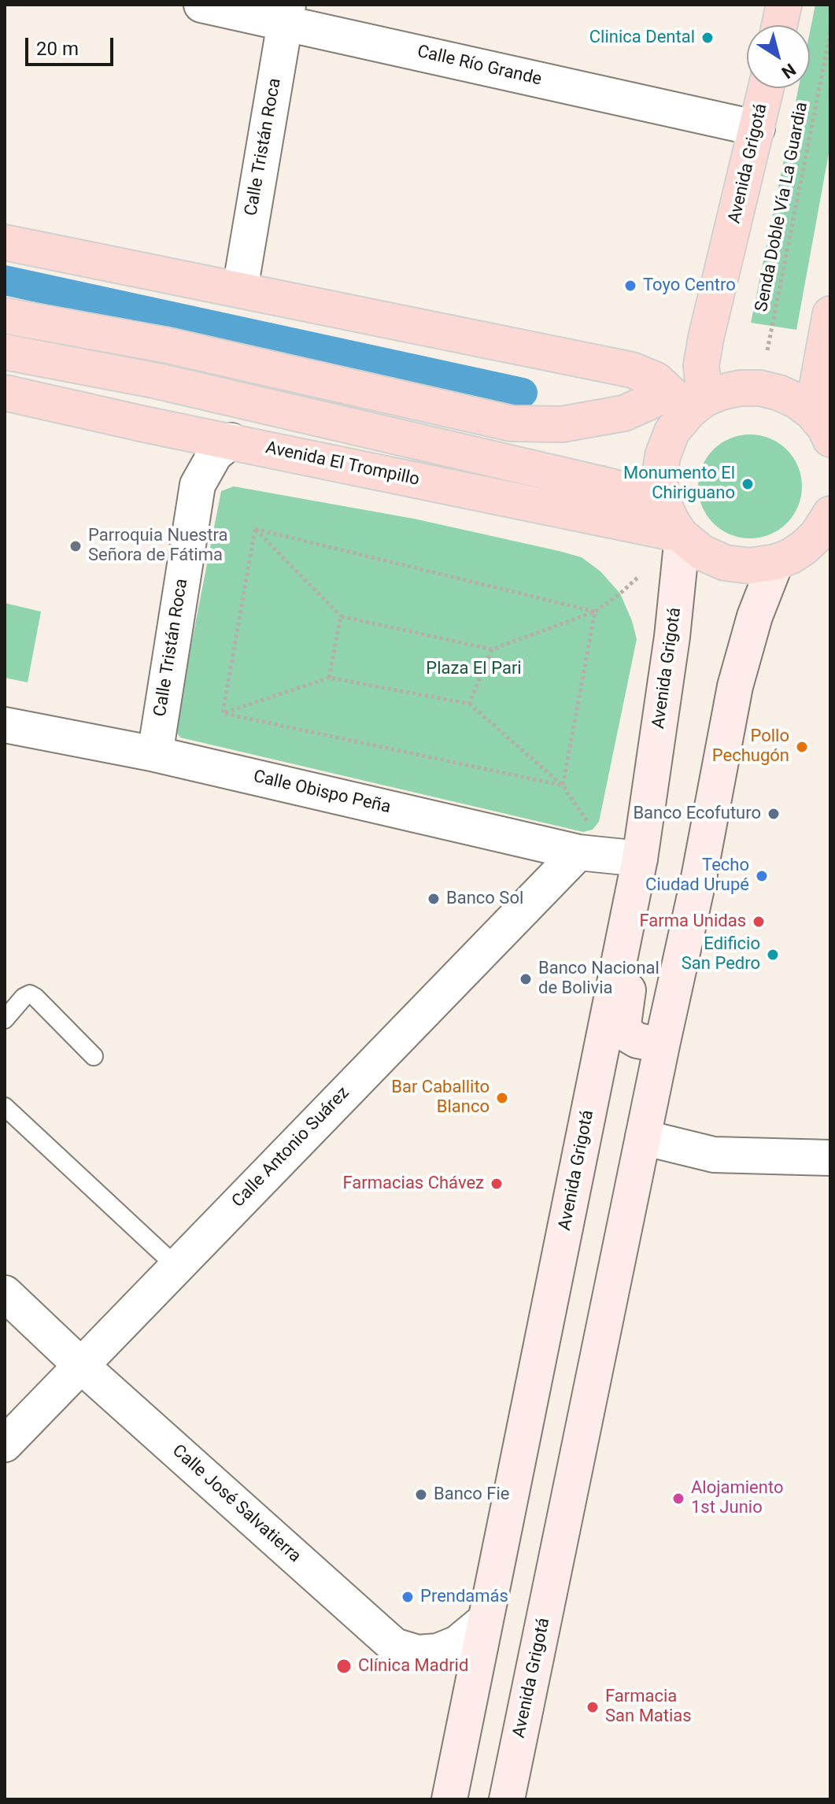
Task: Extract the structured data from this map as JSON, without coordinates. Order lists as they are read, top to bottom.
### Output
{
  "streets": {
    "main road": ["Avenida Grigotá", "Avenida El Trompillo"],
    "street": [
      "Calle Río Grande",
      "Calle Tristán Roca",
      "Calle Obispo Peña",
      "Calle Antonio Suárez",
      "Calle José Salvatierra"
    ],
    "path": ["Senda Doble Vía La Guardia"]
  },
  "crossings": [
    ["Calle Río Grande", "Calle Tristán Roca"],
    ["Calle Río Grande", "Avenida Grigotá"],
    ["Calle Tristán Roca", "Avenida El Trompillo"],
    ["Calle Tristán Roca", "Calle Obispo Peña"],
    ["Avenida Grigotá", "Avenida El Trompillo"],
    ["Avenida Grigotá", "Calle Obispo Peña"],
    ["Avenida Grigotá", "Calle José Salvatierra"],
    ["Calle Obispo Peña", "Calle Antonio Suárez"],
    ["Calle Antonio Suárez", "Calle José Salvatierra"]
  ],
  "parks": ["Plaza El Pari"],
  "places": [
    "Clinica Dental",
    "Toyo Centro",
    "Monumento El Chiriguano",
    "Parroquia Nuestra Señora de Fátima",
    "Pollo Pechugón",
    "Banco Ecofuturo",
    "Techo Ciudad Urupé",
    "Banco Sol",
    "Farma Unidas",
    "Edificio San Pedro",
    "Banco Nacional de Bolivia",
    "Bar Caballito Blanco",
    "Farmacias Chávez",
    "Banco Fie",
    "Alojamiento 1st Junio",
    "Prendamás",
    "Clínica Madrid",
    "Farmacia San Matias"
  ],
  "scale_bar": "20 m",
  "north": "bottom right"
}
